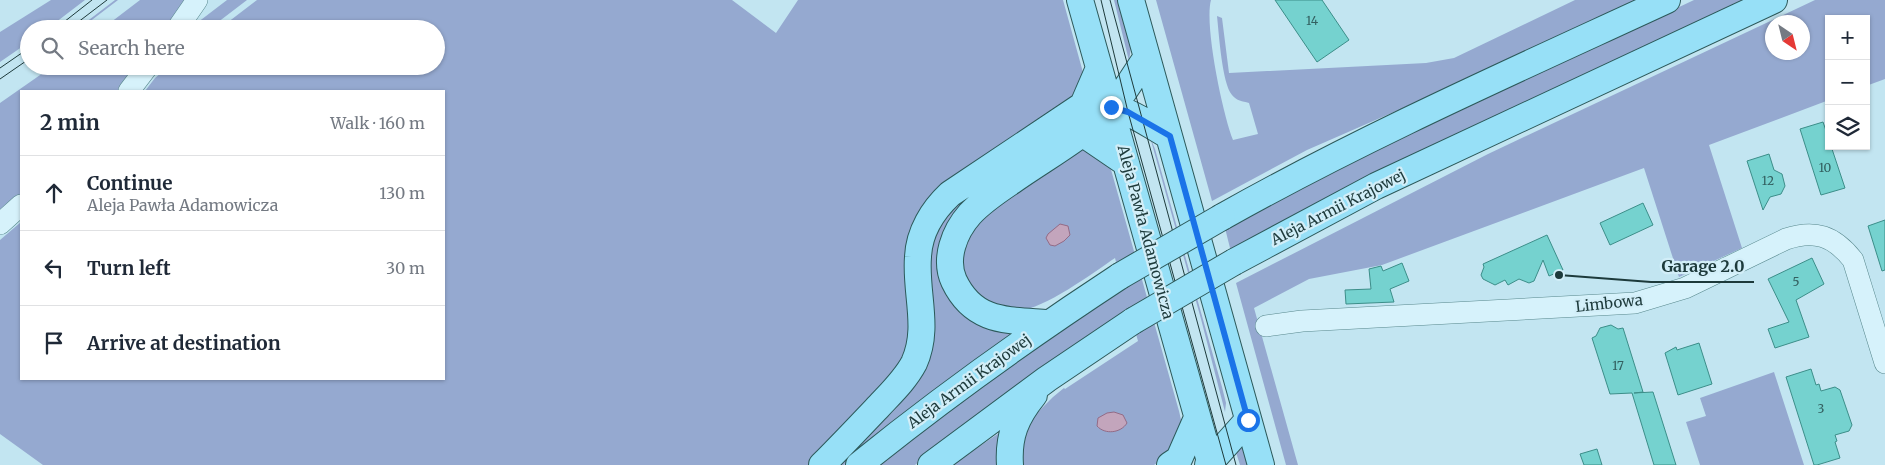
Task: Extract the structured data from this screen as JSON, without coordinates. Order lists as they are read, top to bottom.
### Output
{
  "streets": {
    "main road": ["Aleja Armii Krajowej", "Aleja Pawła Adamowicza"],
    "street": ["Limbowa"]
  },
  "places": ["Garage 2.0"],
  "house_numbers": [
    "14",
    "10",
    "12",
    "5",
    "17",
    "3"
  ],
  "north": "bottom right",
  "page": {
    "map_buttons": ["+", "−"],
    "search": "Search here",
    "heading": ["2 min", "Walk · 160 m"],
    "list": [
      ["Continue", "Aleja Pawła Adamowicza", "130 m"],
      ["Turn left", "30 m"],
      "Arrive at destination"
    ]
  }
}
